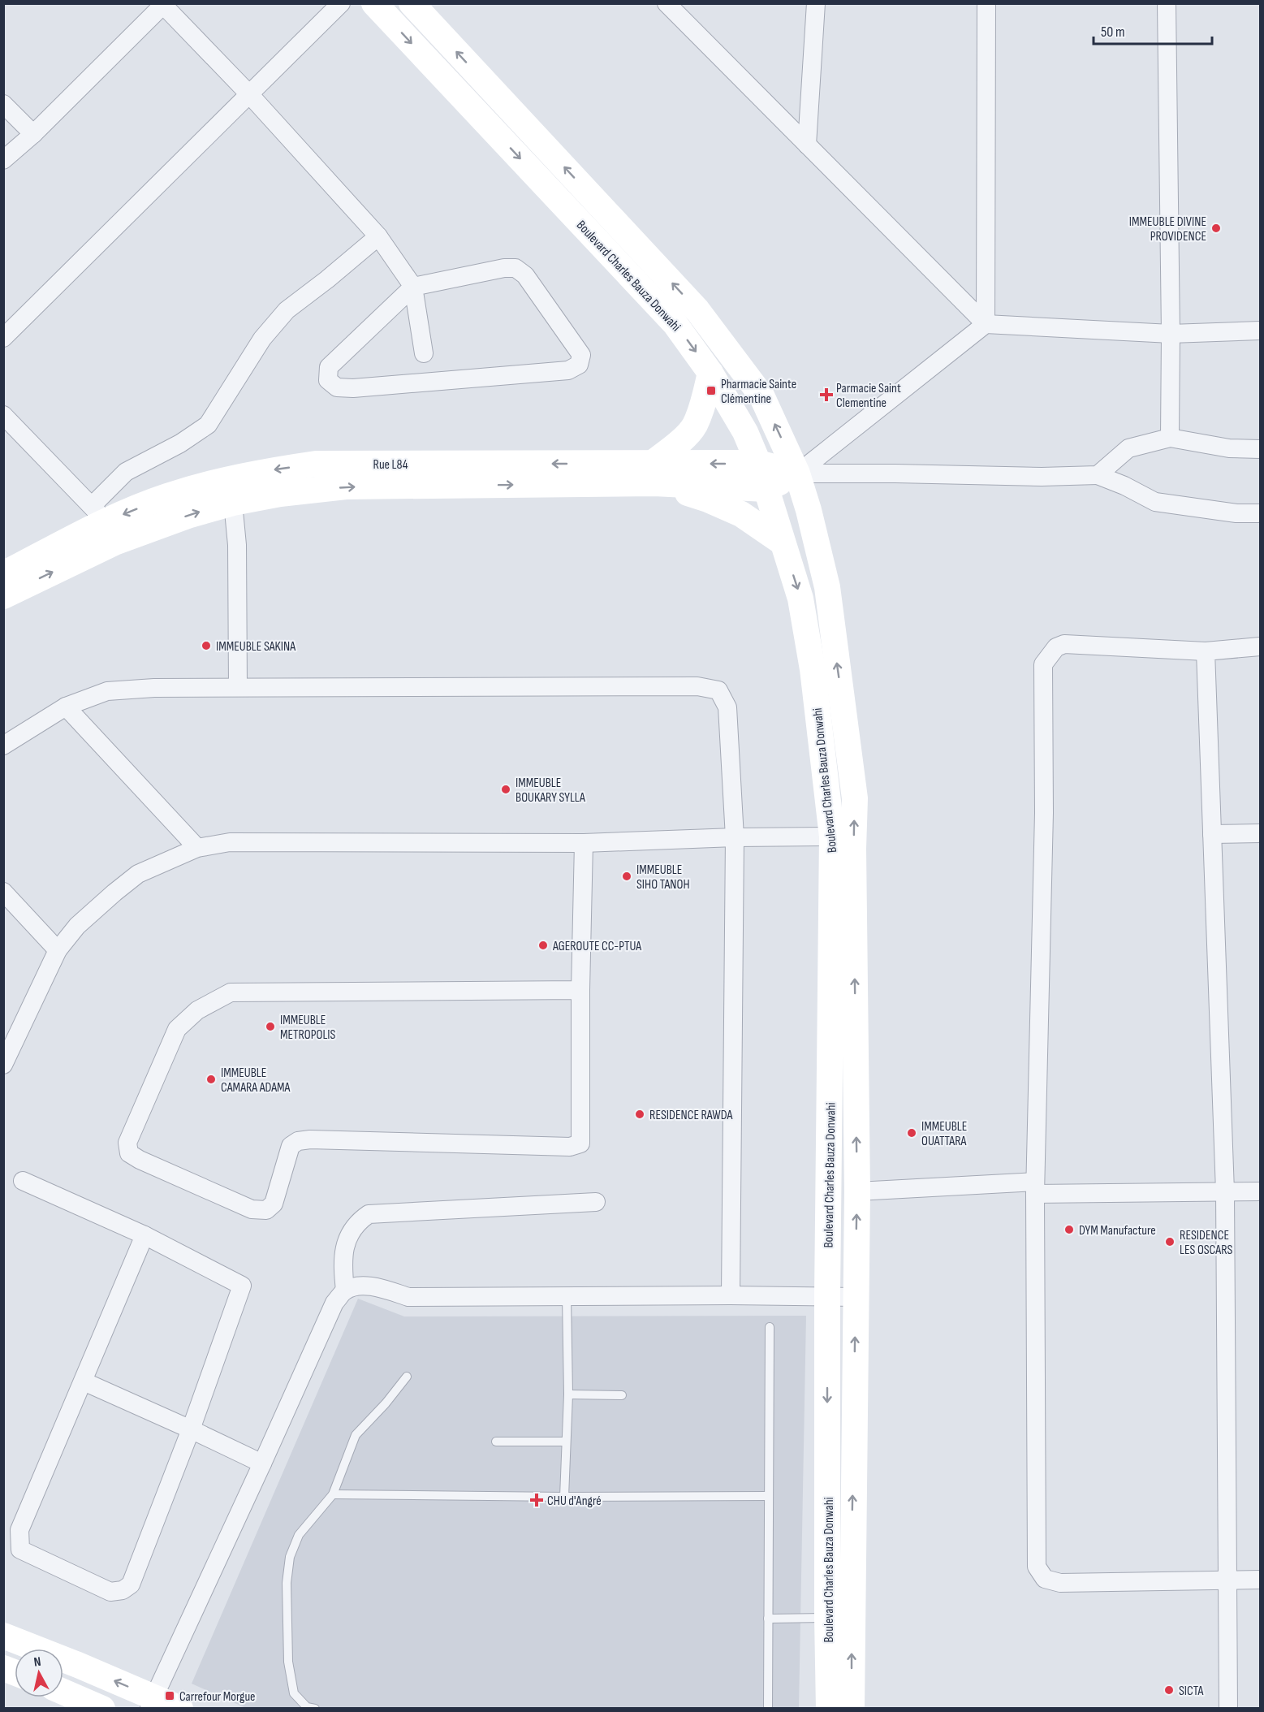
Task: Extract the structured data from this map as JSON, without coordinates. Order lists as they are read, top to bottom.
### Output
{
  "streets": {
    "main road": ["Boulevard Charles Bauza Donwahi", "Rue L84"]
  },
  "crossings": [
    ["Boulevard Charles Bauza Donwahi", "Rue L84"]
  ],
  "places": {
    "other": [
      "IMMEUBLE DIVINE PROVIDENCE",
      "IMMEUBLE SAKINA",
      "IMMEUBLE BOUKARY SYLLA",
      "IMMEUBLE SIHO TANOH",
      "AGEROUTE CC-PTUA",
      "IMMEUBLE METROPOLIS",
      "IMMEUBLE CAMARA ADAMA",
      "RESIDENCE RAWDA",
      "IMMEUBLE OUATTARA",
      "DYM Manufacture",
      "RESIDENCE LES OSCARS",
      "SICTA"
    ],
    "transit": ["Pharmacie Sainte Clémentine", "Carrefour Morgue"],
    "health": ["Parmacie Saint Clementine", "CHU d'Angré"]
  },
  "scale_bar": "50 m",
  "north": "top"
}
